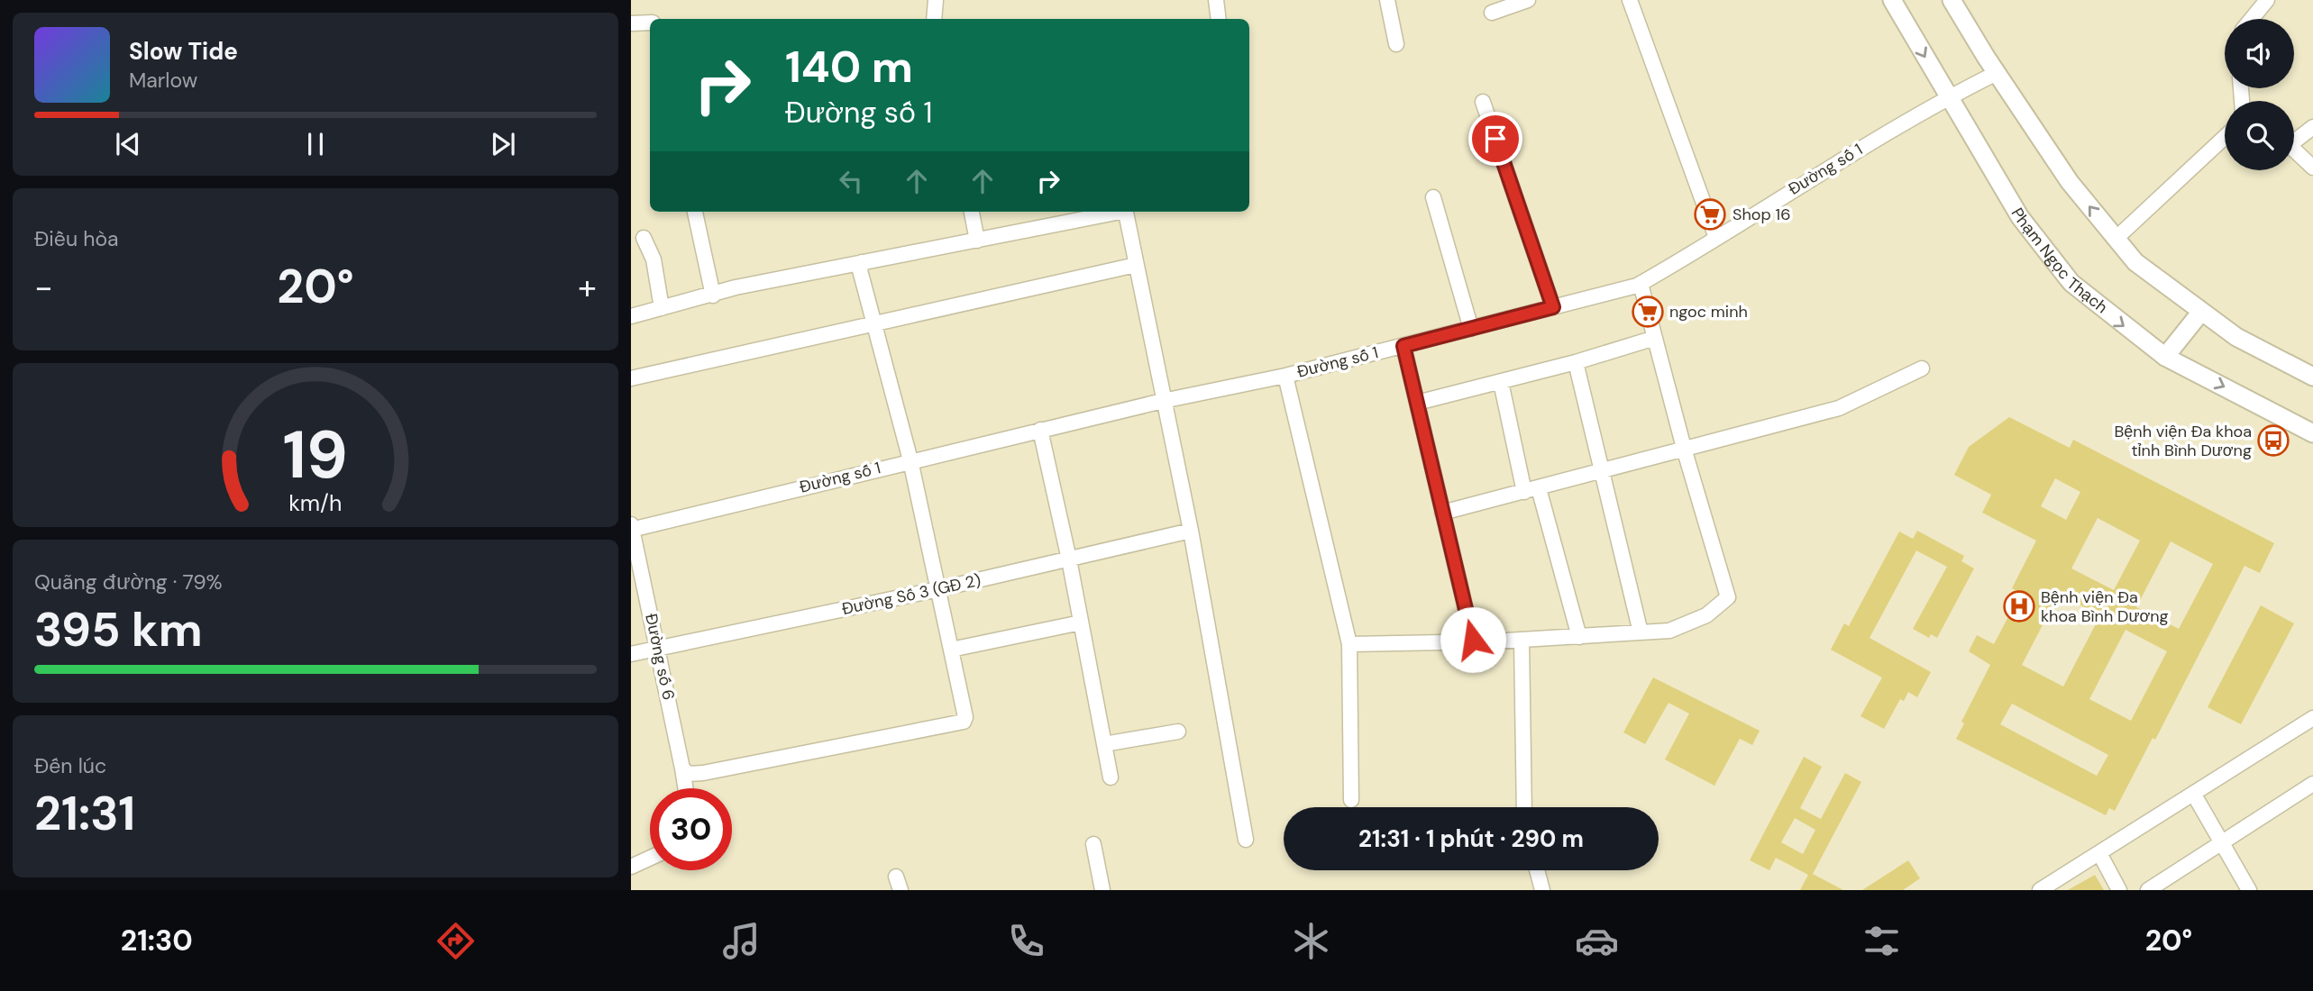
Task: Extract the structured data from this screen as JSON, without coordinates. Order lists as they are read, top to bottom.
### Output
{
  "streets": {
    "main road": ["Phạm Ngọc Thạch"],
    "street": ["Đường số 1", "Đường Số 3 (GĐ 2)", "Đường số 6"]
  },
  "crossings": [
    ["Đường số 1", "Phạm Ngọc Thạch"],
    ["Đường số 1", "Đường số 6"],
    ["Đường Số 3 (GĐ 2)", "Đường số 6"]
  ],
  "places": {
    "supermarket": ["Shop 16", "ngoc minh"],
    "bus stop": ["Bệnh viện Đa khoa tỉnh Bình Dương"],
    "hospital": ["Bệnh viện Đa khoa Bình Dương"]
  },
  "page": {
    "turn": ["140 m", "Đường số 1"],
    "song": ["Slow Tide", "Marlow"],
    "tile": [
      "Điều hòa",
      ["Quãng đường · 79%", "395 km"],
      ["Đến lúc", "21:31"]
    ],
    "heat": ["−", "20°", "+"],
    "limit": "30",
    "trip": "21:31 · 1 phút · 290 m",
    "tabs": ["21:30", "20°"],
    "gauge": ["19", "km/h"]
  }
}
